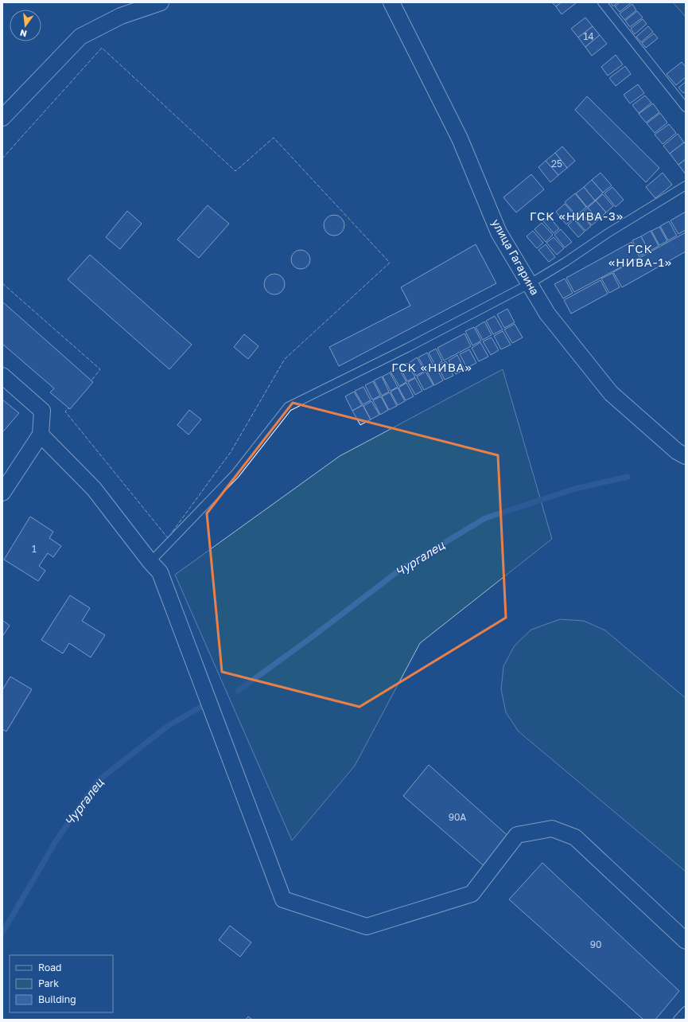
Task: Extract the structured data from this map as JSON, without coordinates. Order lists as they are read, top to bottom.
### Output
{
  "streets": {
    "street": ["улица Гагарина"]
  },
  "districts": ["ГСК «НИВА-3»", "ГСК «НИВА-1»", "ГСК «НИВА»"],
  "water": ["Чургалец"],
  "house_numbers": [
    "14",
    "25",
    "1",
    "90А",
    "90"
  ],
  "legend": ["Road", "Park", "Building"],
  "north": "bottom"
}
